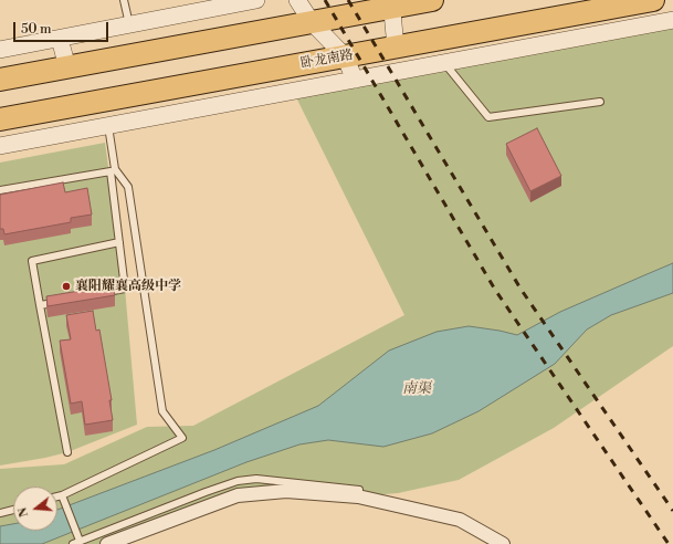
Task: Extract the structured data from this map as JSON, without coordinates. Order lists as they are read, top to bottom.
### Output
{
  "streets": {
    "highway": ["卧龙南路"]
  },
  "water": ["南渠"],
  "places": ["襄阳耀襄高级中学"],
  "scale_bar": "50 m",
  "north": "left"
}
